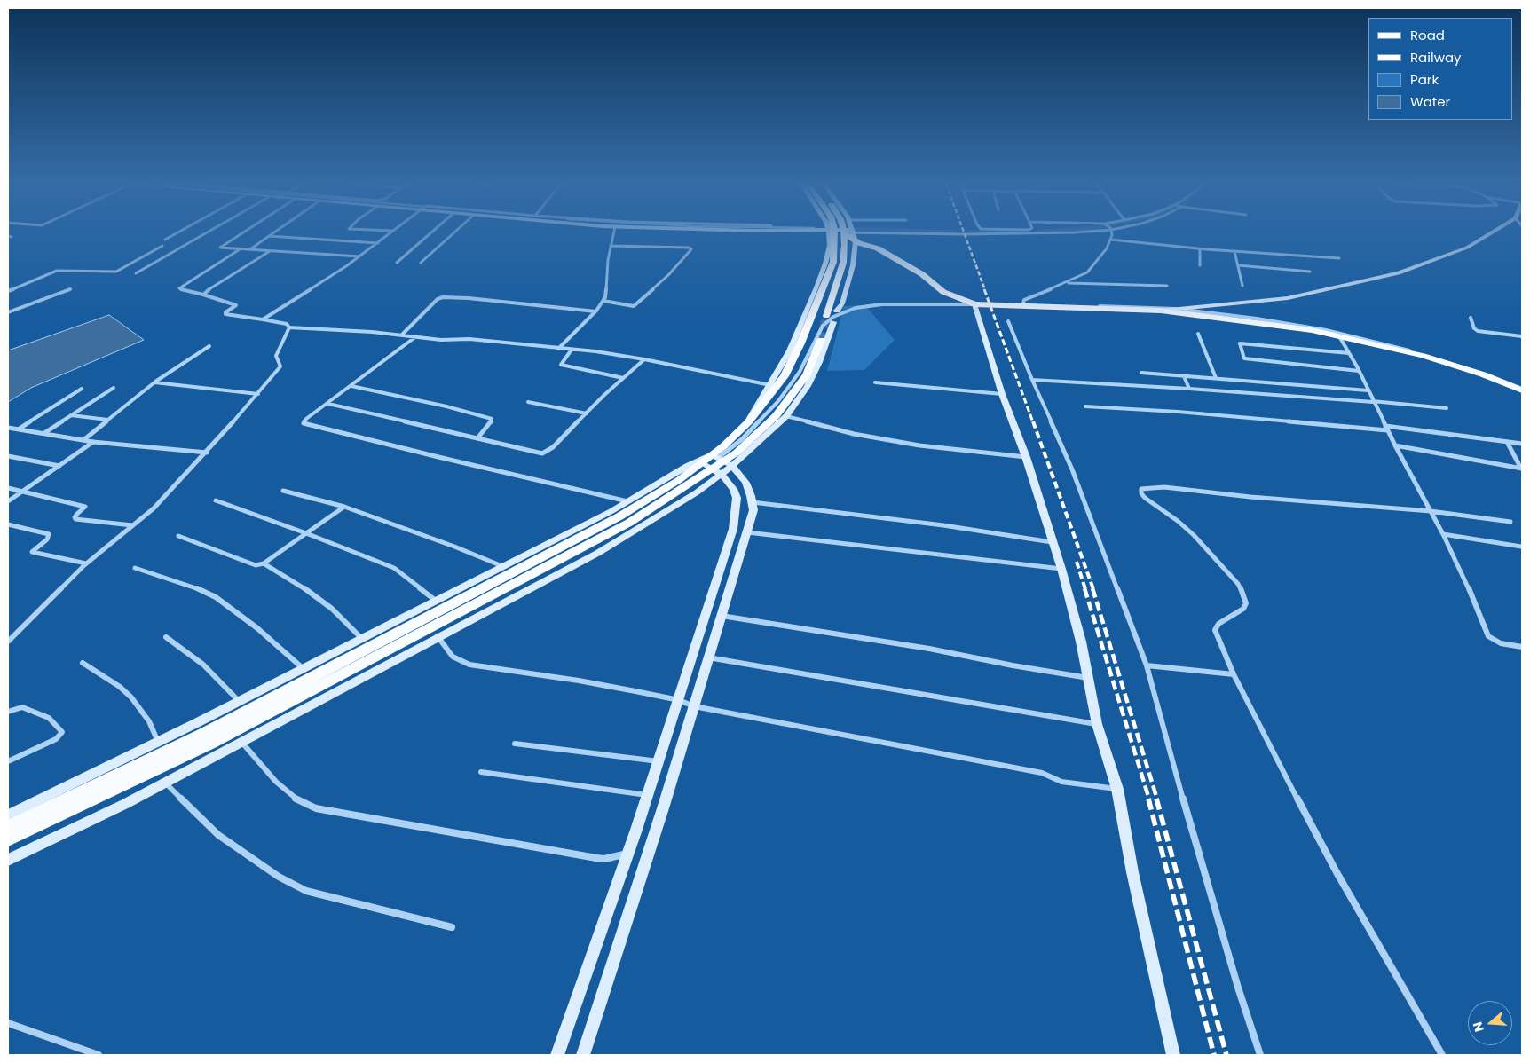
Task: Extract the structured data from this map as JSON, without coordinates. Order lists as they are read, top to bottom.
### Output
{
  "legend": [
    "Road",
    "Railway",
    "Park",
    "Water"
  ],
  "north": "left"
}
